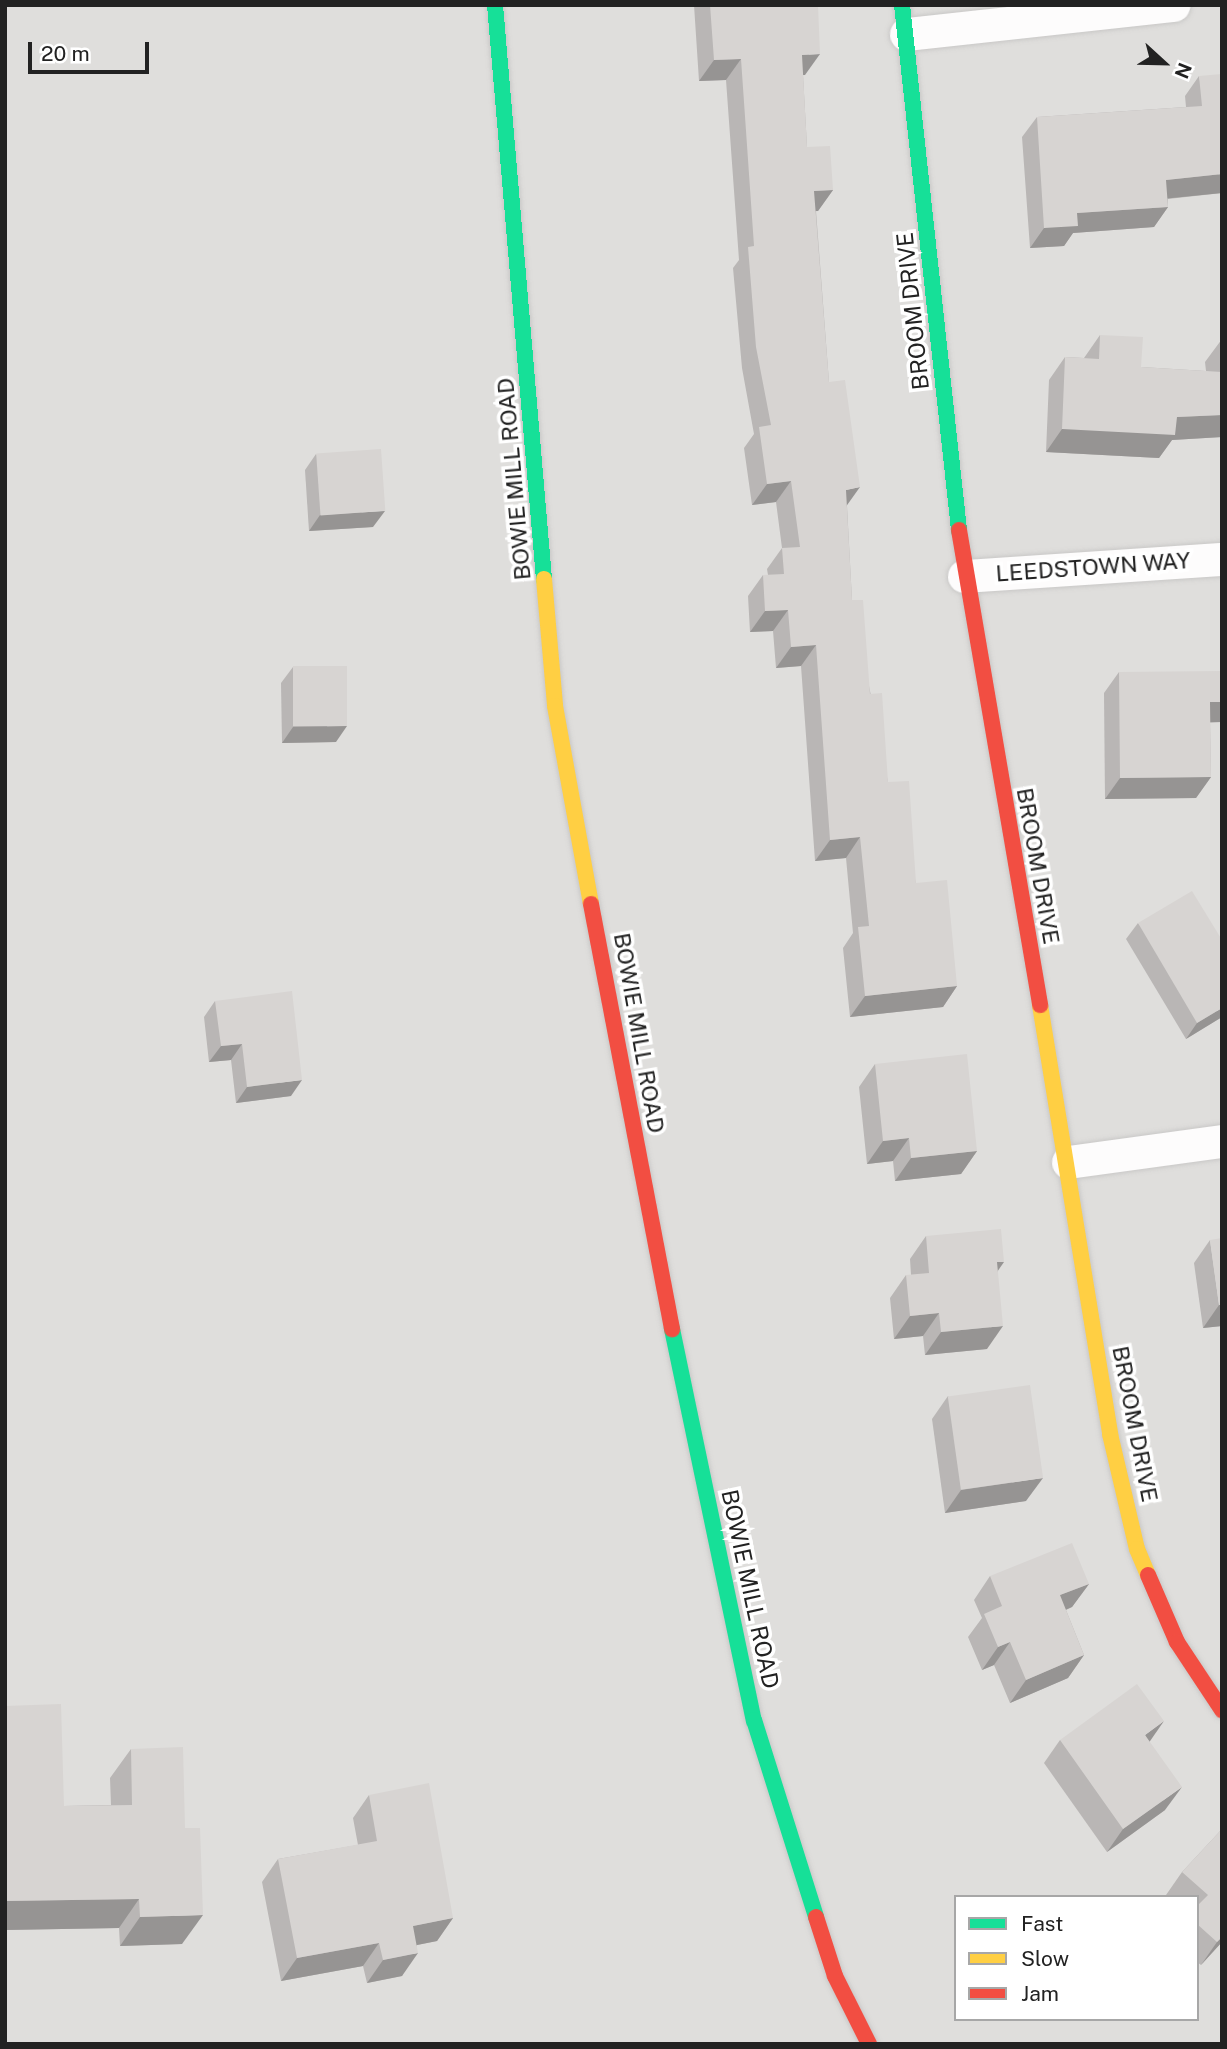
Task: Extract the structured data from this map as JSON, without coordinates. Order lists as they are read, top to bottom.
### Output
{
  "streets": {
    "street": ["BROOM DRIVE", "BOWIE MILL ROAD", "LEEDSTOWN WAY"]
  },
  "crossings": [
    ["BROOM DRIVE", "LEEDSTOWN WAY"]
  ],
  "legend": ["Fast", "Slow", "Jam"],
  "scale_bar": "20 m",
  "north": "right"
}
